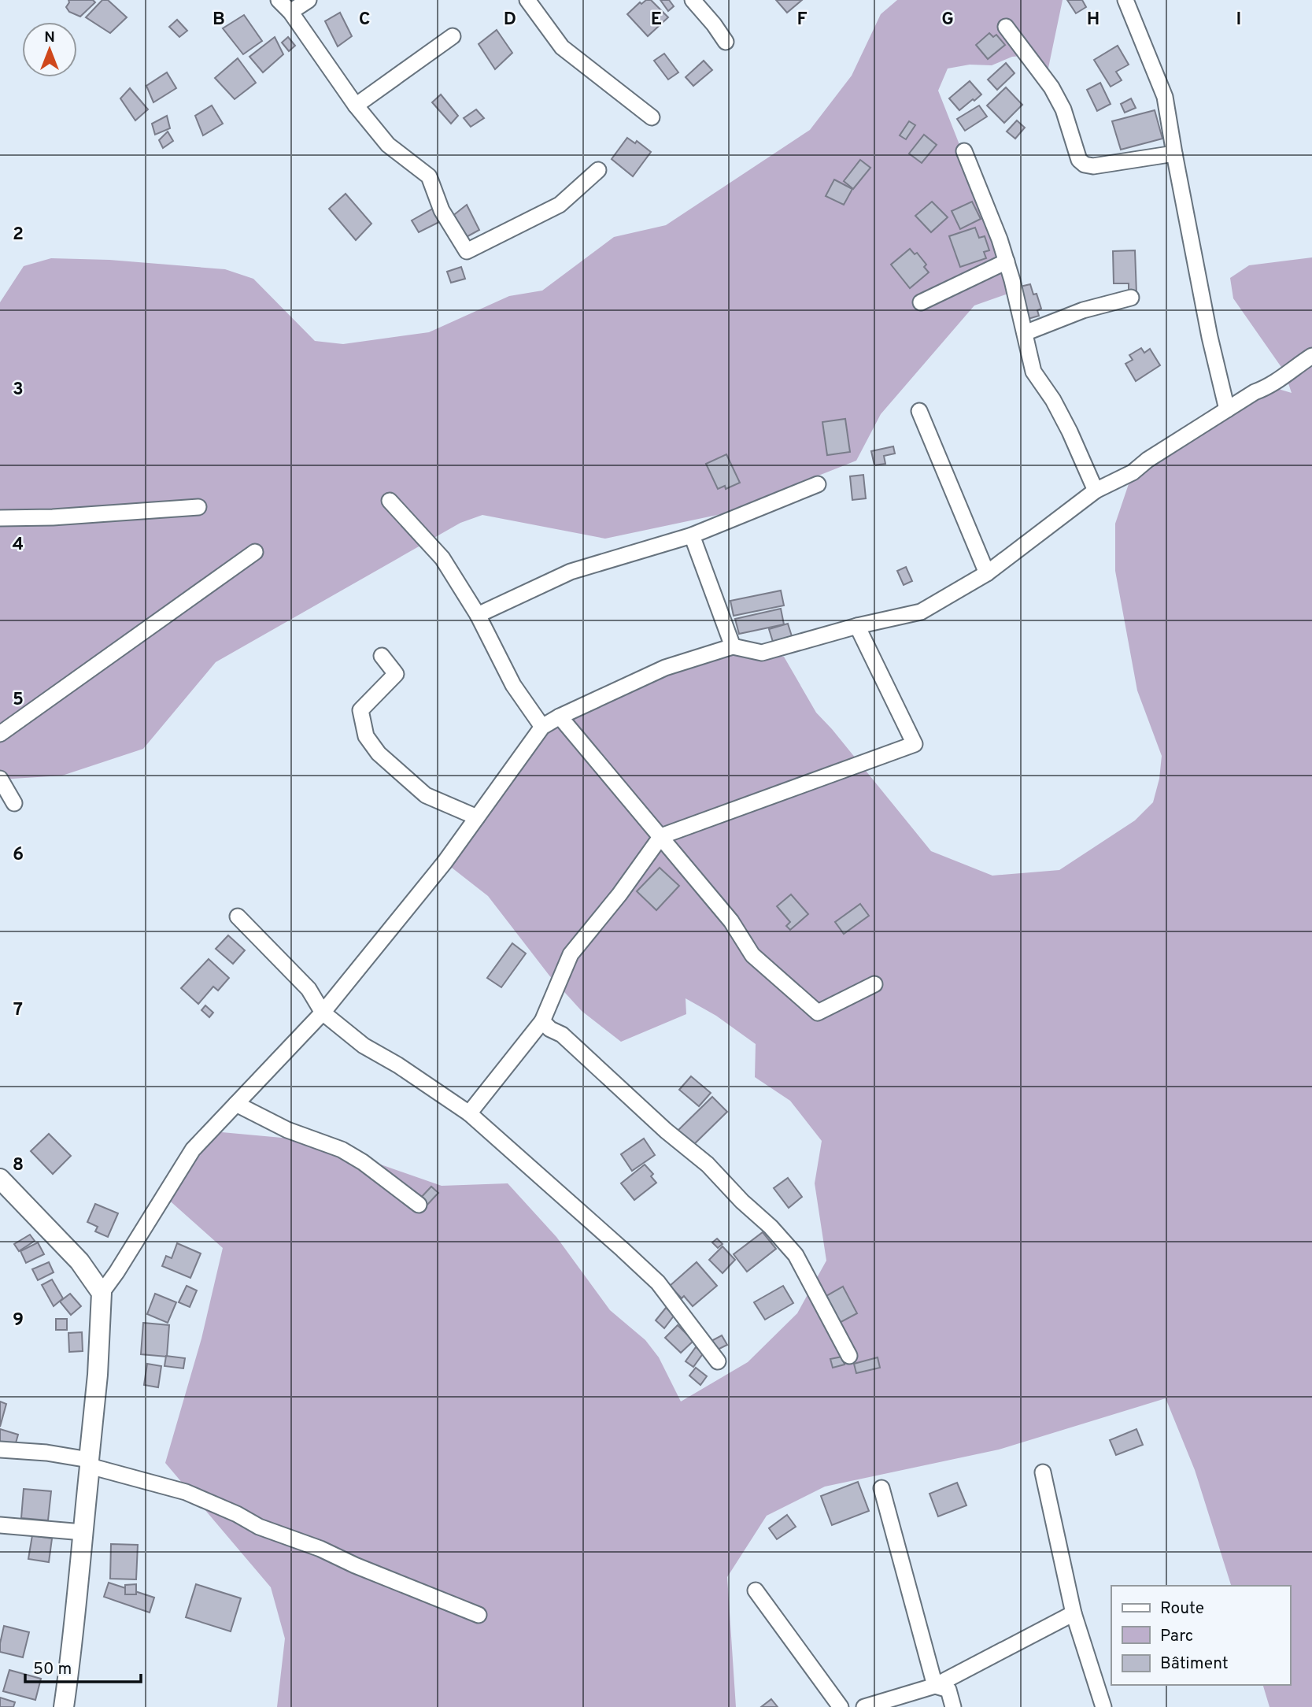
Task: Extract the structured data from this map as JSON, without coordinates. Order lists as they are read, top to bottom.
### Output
{
  "legend": ["Route", "Parc", "Bâtiment"],
  "scale_bar": "50 m",
  "north": "top",
  "grid": {
    "columns": [
      "B",
      "C",
      "D",
      "E",
      "F",
      "G",
      "H",
      "I"
    ],
    "rows": [
      "2",
      "3",
      "4",
      "5",
      "6",
      "7",
      "8",
      "9"
    ]
  }
}
